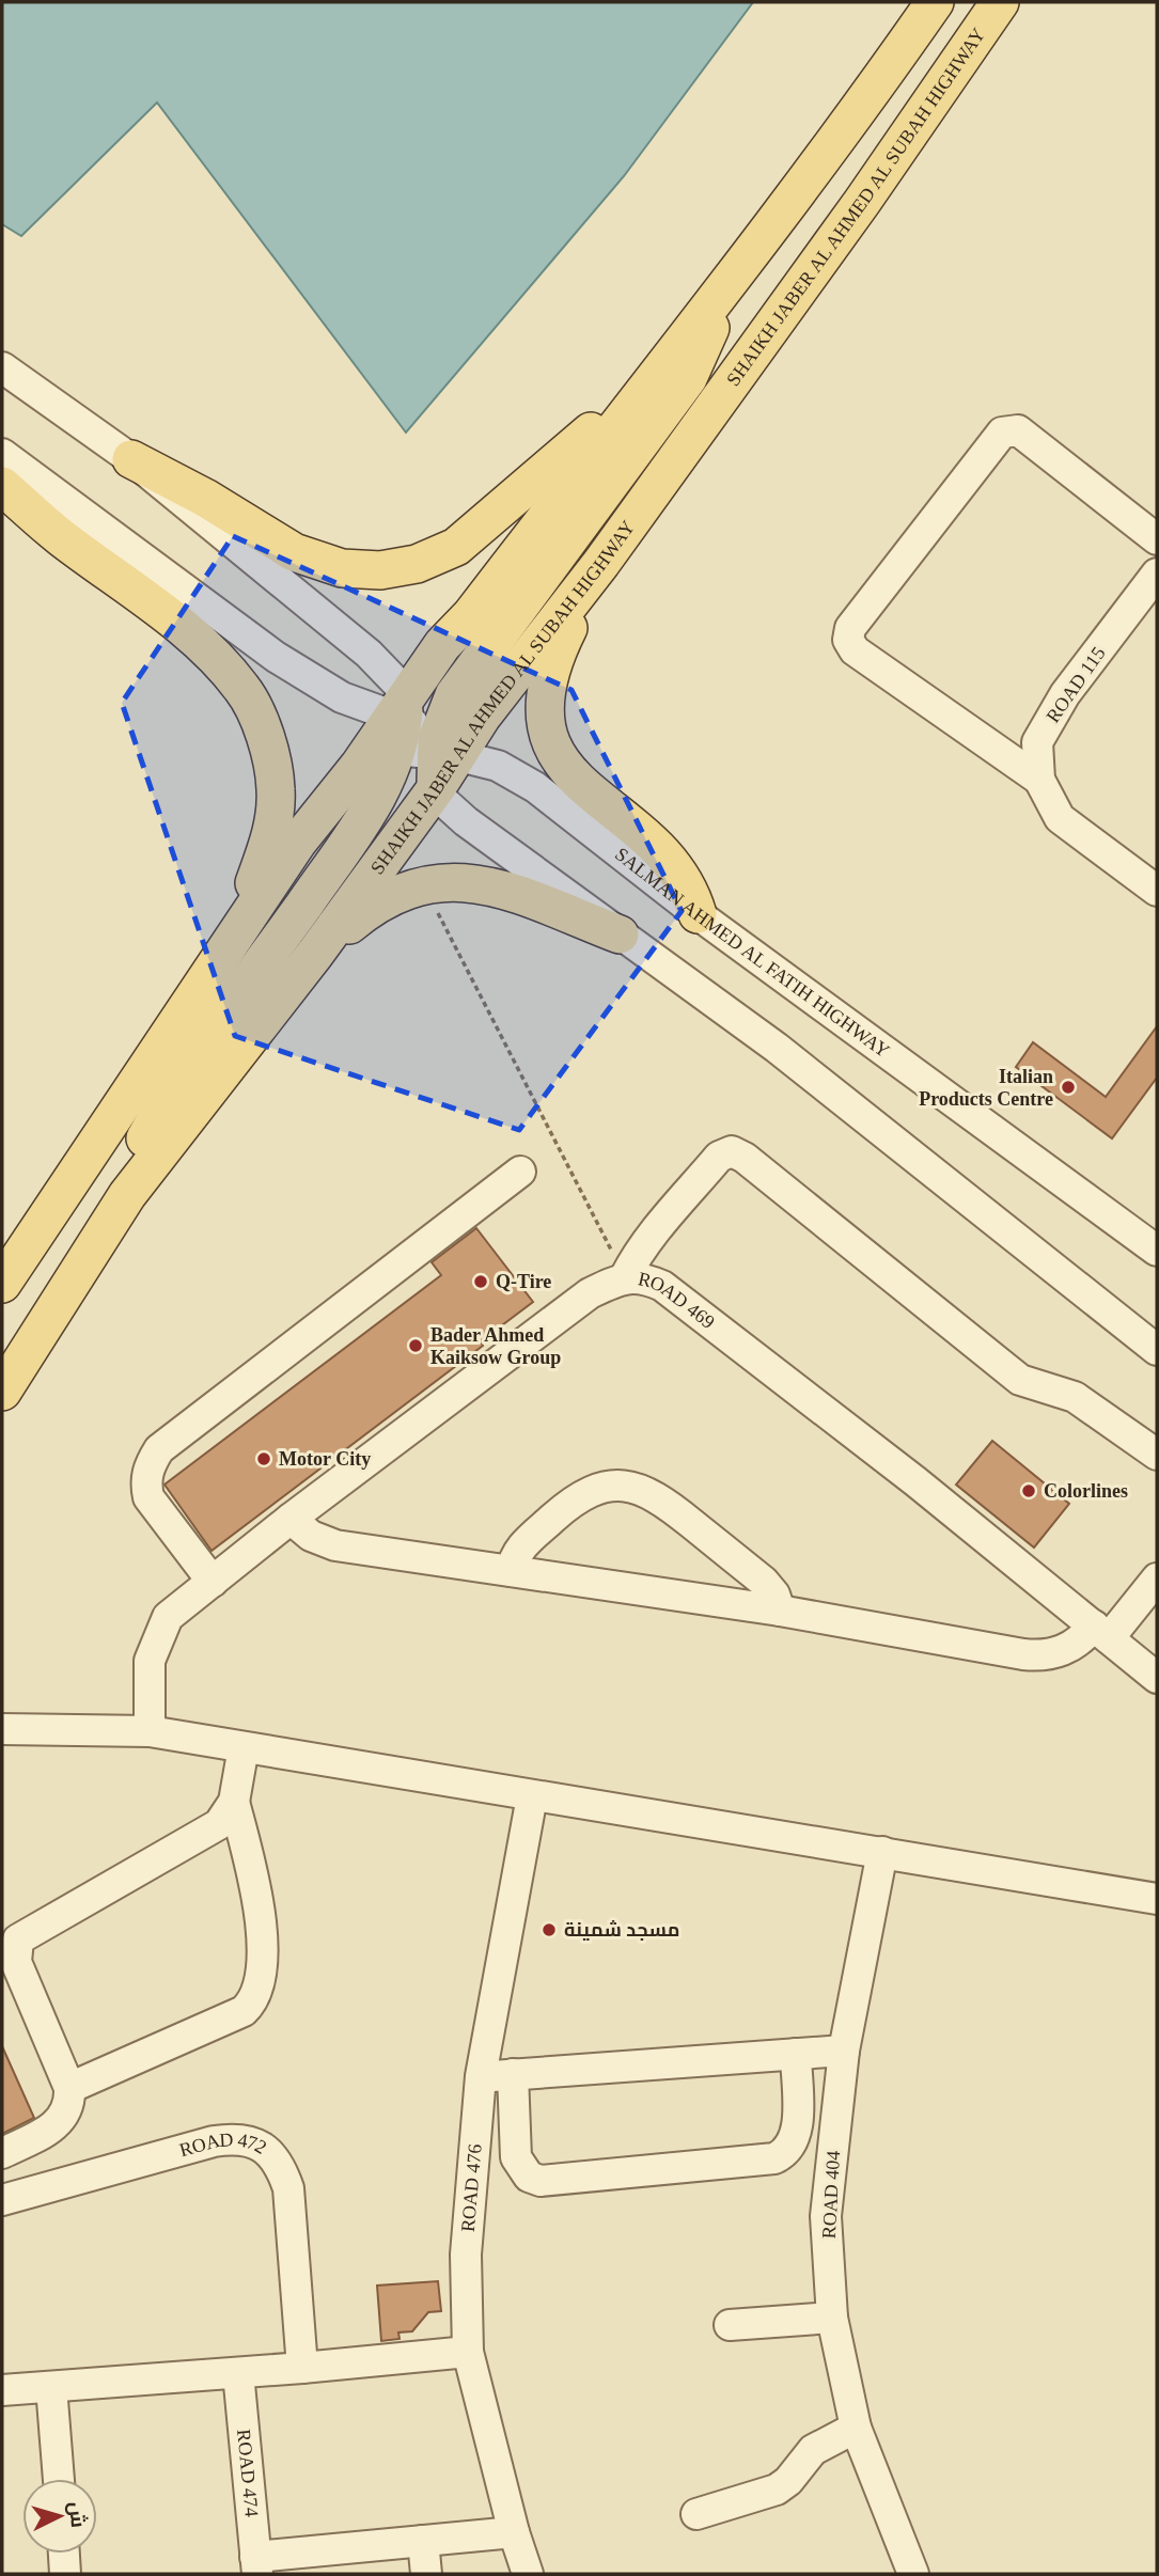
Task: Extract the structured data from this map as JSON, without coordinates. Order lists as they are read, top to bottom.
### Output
{
  "streets": {
    "main road": ["SHAIKH JABER AL AHMED AL SUBAH HIGHWAY"],
    "street": [
      "ROAD 115",
      "SALMAN AHMED AL FATIH HIGHWAY",
      "ROAD 469",
      "ROAD 472",
      "ROAD 476",
      "ROAD 404",
      "ROAD 474"
    ]
  },
  "crossings": [
    ["SHAIKH JABER AL AHMED AL SUBAH HIGHWAY", "SALMAN AHMED AL FATIH HIGHWAY"]
  ],
  "places": [
    "Italian Products Centre",
    "Q-Tire",
    "Bader Ahmed Kaiksow Group",
    "Motor City",
    "Colorlines",
    "مسجد شمينة"
  ],
  "north": "right"
}
